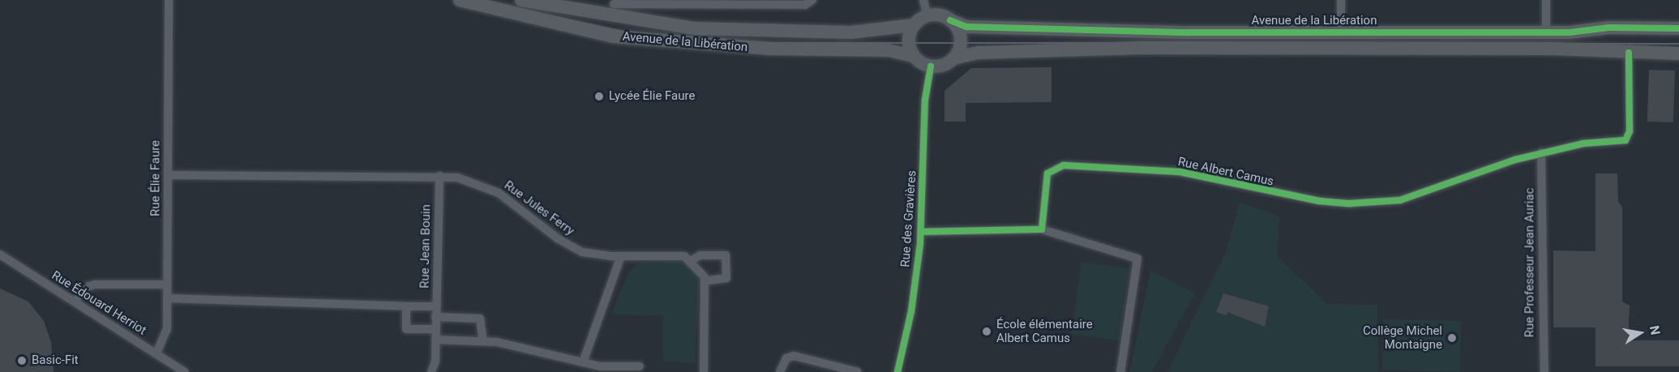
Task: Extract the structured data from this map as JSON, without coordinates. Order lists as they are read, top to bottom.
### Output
{
  "streets": {
    "street": [
      "Avenue de la Libération",
      "Rue Albert Camus",
      "Rue Élie Faure",
      "Rue Jules Ferry",
      "Rue des Gravières",
      "Rue Jean Bouin",
      "Rue Professeur Jean Auriac",
      "Rue Édouard Herriot"
    ]
  },
  "crossings": [
    ["Avenue de la Libération", "Rue des Gravières"],
    ["Rue Albert Camus", "Rue Professeur Jean Auriac"],
    ["Rue Élie Faure", "Rue Jules Ferry"],
    ["Rue Élie Faure", "Rue Édouard Herriot"],
    ["Rue Jules Ferry", "Rue Jean Bouin"]
  ],
  "places": [
    "Lycée Élie Faure",
    "École élémentaire Albert Camus",
    "Collège Michel Montaigne",
    "Basic-Fit"
  ],
  "north": "right"
}
